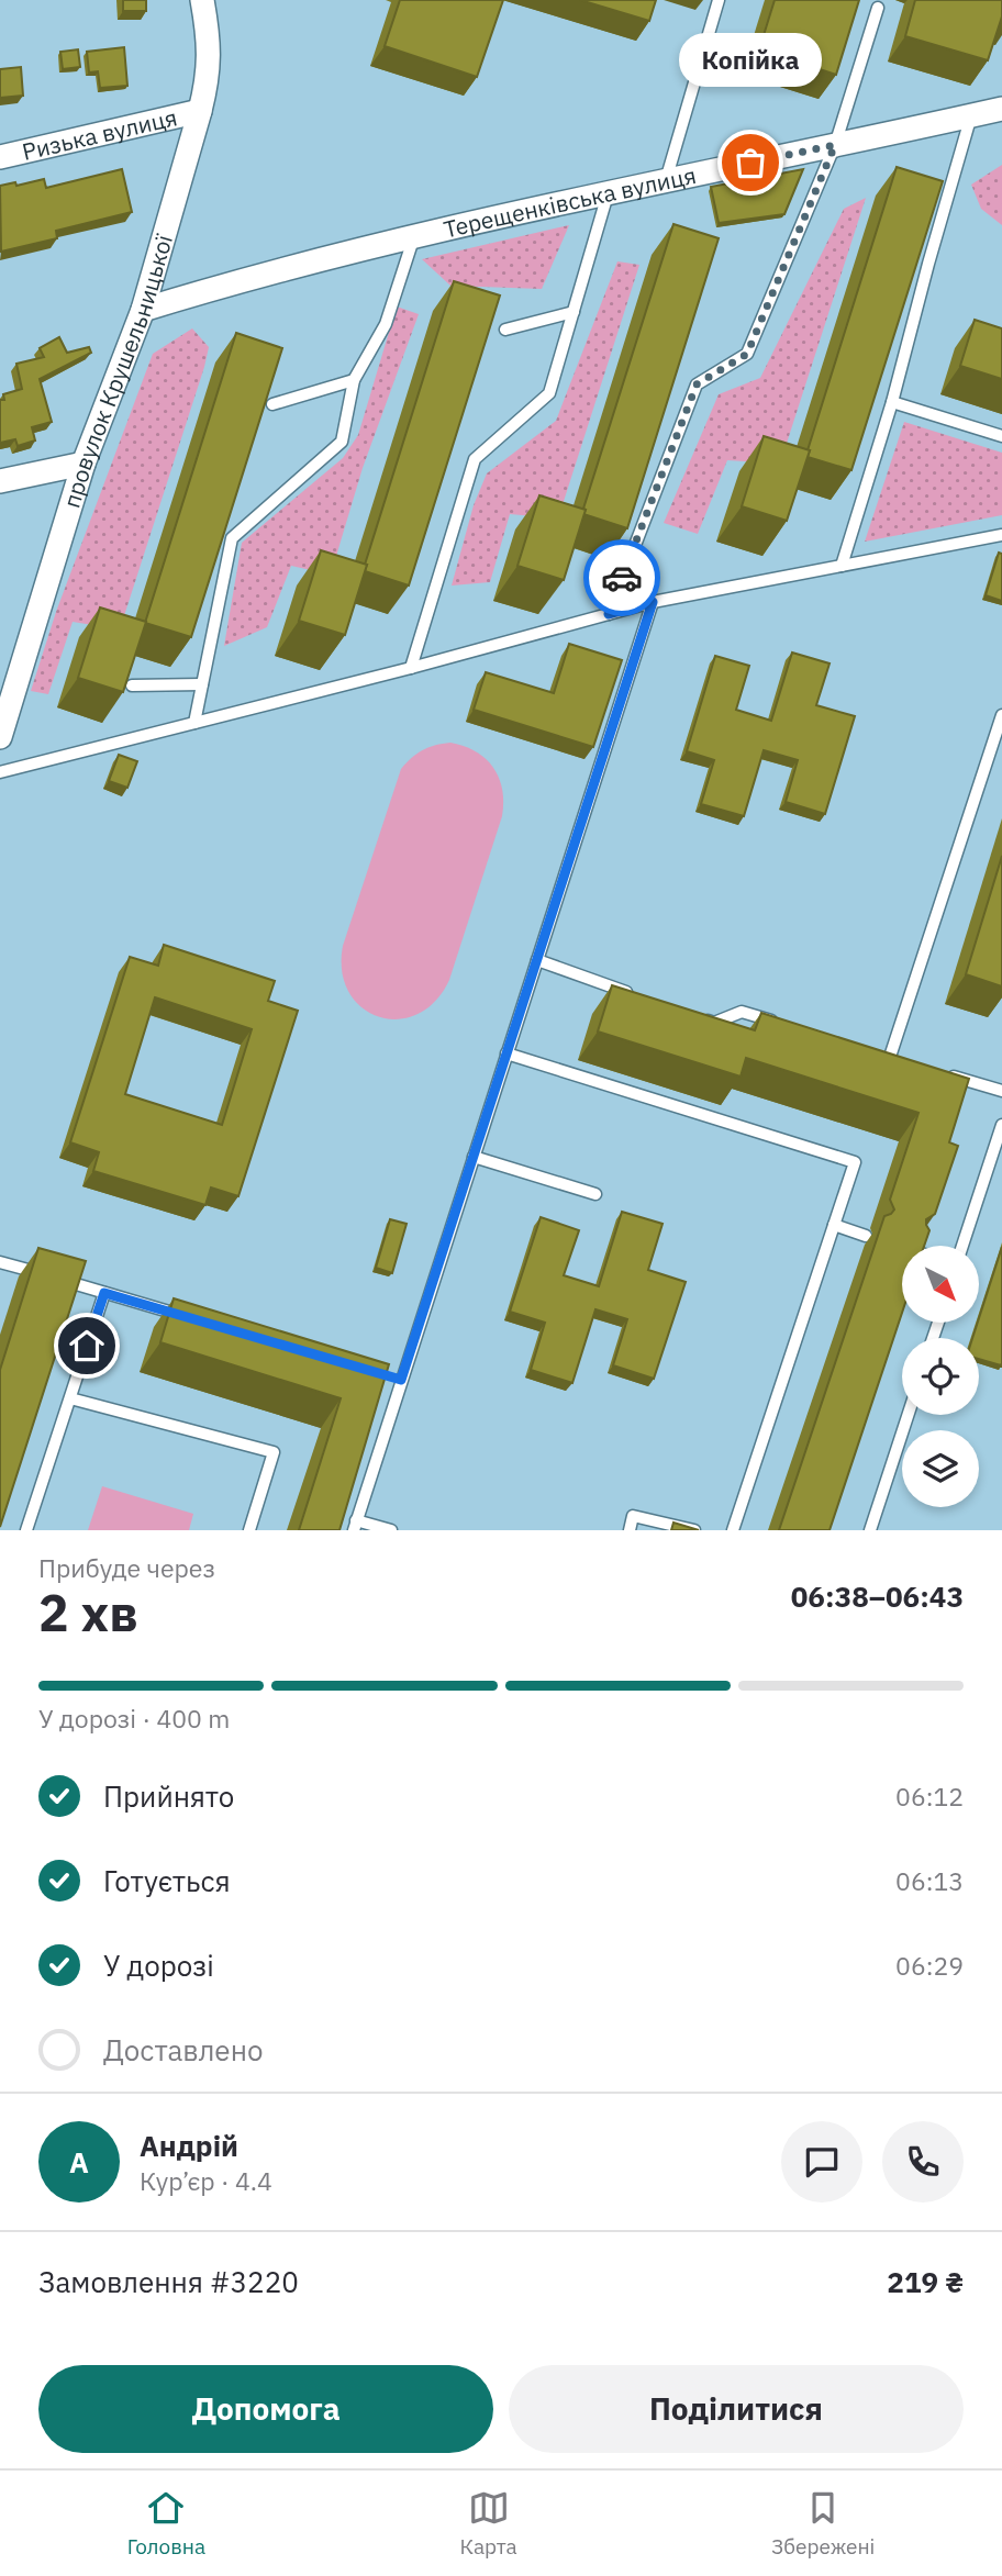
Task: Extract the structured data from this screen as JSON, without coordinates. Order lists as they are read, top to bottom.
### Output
{
  "streets": {
    "street": ["Ризька вулиця", "Терещенківська вулиця", "провулок Крушельницької"]
  },
  "crossings": [
    ["Ризька вулиця", "провулок Крушельницької"],
    ["Терещенківська вулиця", "провулок Крушельницької"]
  ],
  "places": ["Копійка"],
  "north": "bottom right",
  "page": {
    "bubble": "Копійка",
    "heading": ["2 хв", "Прибуде через", "06:38–06:43"],
    "panel": [
      "Андрій",
      "Кур’єр · 4.4",
      "Замовлення #3220",
      "219 ₴"
    ],
    "bar": "У дорозі · 400 m",
    "list": [
      ["Прийнято", "06:12"],
      ["Готується", "06:13"],
      ["У дорозі", "06:29"],
      "Доставлено"
    ],
    "round": "А",
    "buttons": ["Допомога", "Поділитися"],
    "tabs": ["Головна", "Карта", "Збережені"]
  }
}
